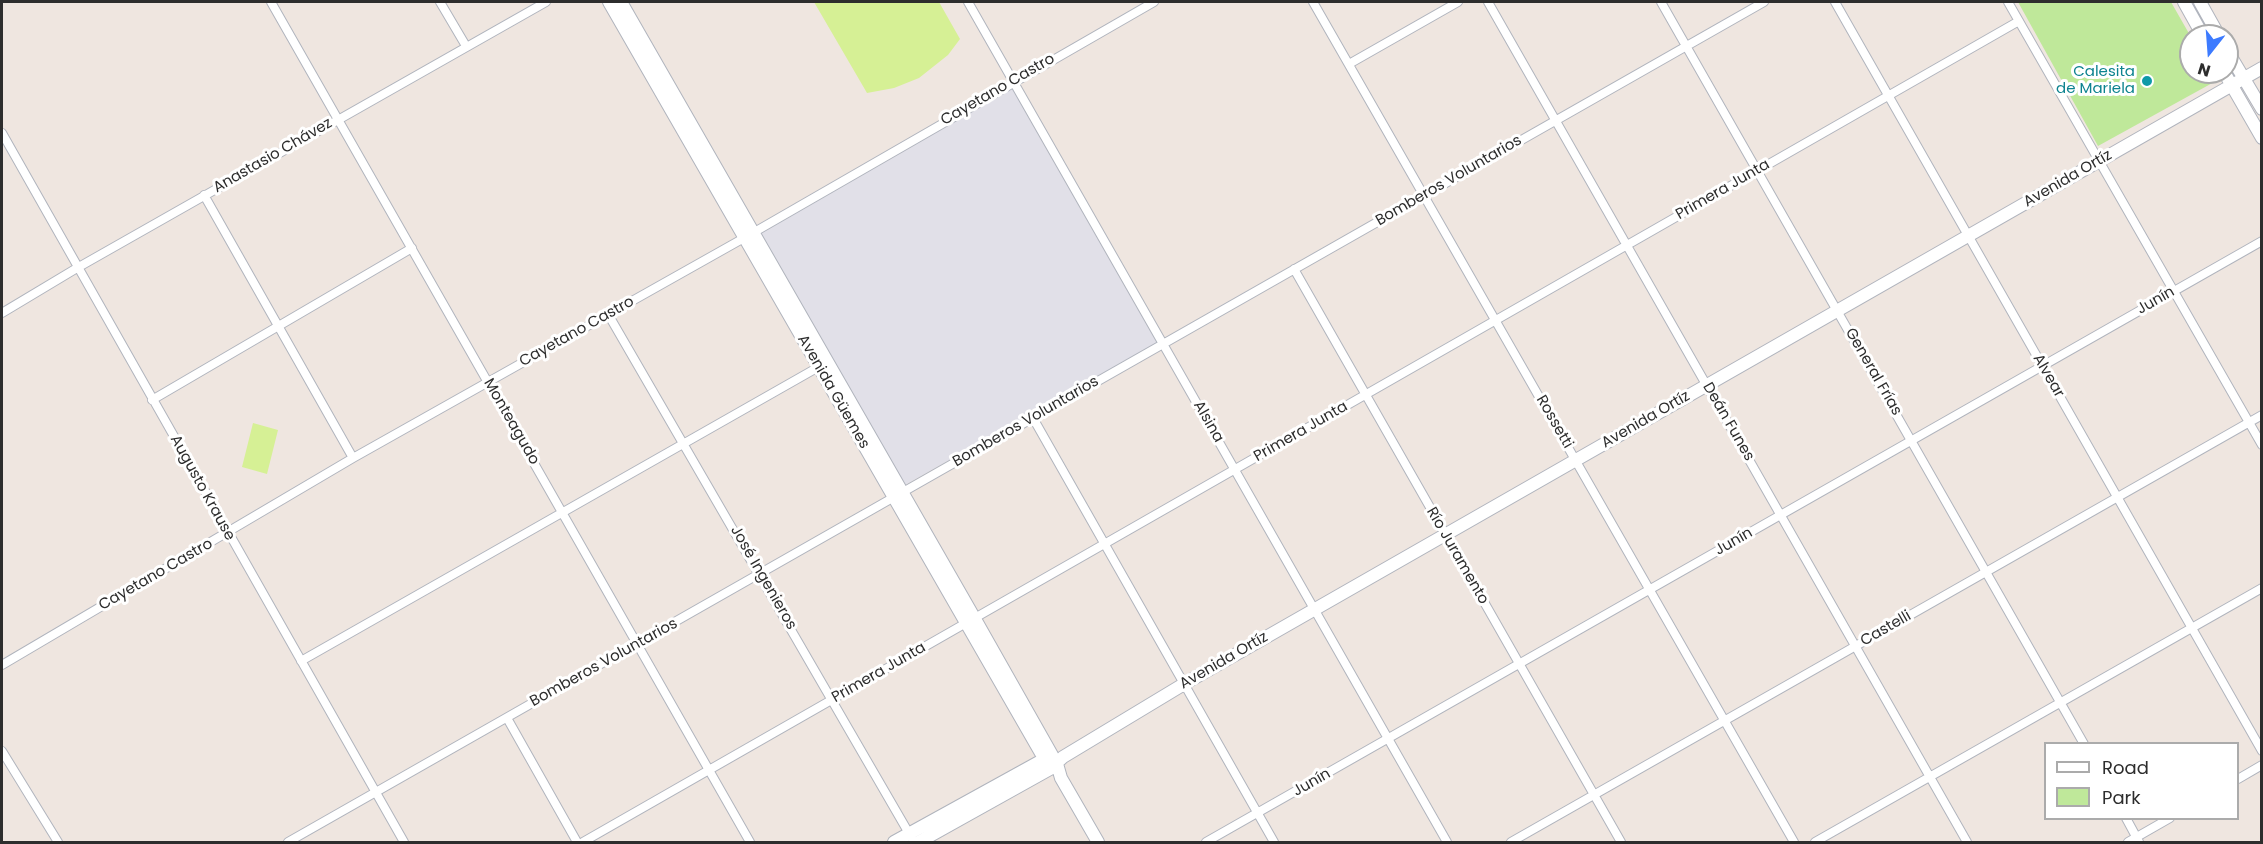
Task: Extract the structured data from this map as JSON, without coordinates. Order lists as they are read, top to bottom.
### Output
{
  "streets": {
    "main road": ["Avenida Ortíz", "Avenida Güemes"],
    "street": [
      "Cayetano Castro",
      "Anastasio Chávez",
      "Bomberos Voluntarios",
      "Primera Junta",
      "Junín",
      "General Frías",
      "Alvear",
      "Monteagudo",
      "Alsina",
      "Rossetti",
      "Deán Funes",
      "Augusto Krause",
      "Río Juramento",
      "José Ingenieros",
      "Castelli"
    ]
  },
  "crossings": [
    ["Cayetano Castro", "Avenida Güemes"],
    ["Cayetano Castro", "Monteagudo"],
    ["Cayetano Castro", "Alsina"],
    ["Cayetano Castro", "Augusto Krause"],
    ["Cayetano Castro", "José Ingenieros"],
    ["Anastasio Chávez", "Monteagudo"],
    ["Anastasio Chávez", "Augusto Krause"],
    ["Avenida Ortíz", "General Frías"],
    ["Avenida Ortíz", "Alvear"],
    ["Avenida Ortíz", "Avenida Güemes"],
    ["Avenida Ortíz", "Alsina"],
    ["Avenida Ortíz", "Rossetti"],
    ["Avenida Ortíz", "Deán Funes"],
    ["Avenida Ortíz", "Río Juramento"],
    ["Avenida Ortíz", "José Ingenieros"],
    ["Bomberos Voluntarios", "General Frías"],
    ["Bomberos Voluntarios", "Avenida Güemes"],
    ["Bomberos Voluntarios", "Monteagudo"],
    ["Bomberos Voluntarios", "Alsina"],
    ["Bomberos Voluntarios", "Rossetti"],
    ["Bomberos Voluntarios", "Deán Funes"],
    ["Bomberos Voluntarios", "Augusto Krause"],
    ["Bomberos Voluntarios", "Río Juramento"],
    ["Bomberos Voluntarios", "José Ingenieros"],
    ["Primera Junta", "General Frías"],
    ["Primera Junta", "Alvear"],
    ["Primera Junta", "Avenida Güemes"],
    ["Primera Junta", "Monteagudo"],
    ["Primera Junta", "Alsina"],
    ["Primera Junta", "Rossetti"],
    ["Primera Junta", "Deán Funes"],
    ["Primera Junta", "Río Juramento"],
    ["Primera Junta", "José Ingenieros"],
    ["Junín", "General Frías"],
    ["Junín", "Alvear"],
    ["Junín", "Alsina"],
    ["Junín", "Rossetti"],
    ["Junín", "Deán Funes"],
    ["Junín", "Río Juramento"],
    ["General Frías", "Castelli"],
    ["Alvear", "Castelli"],
    ["Rossetti", "Castelli"],
    ["Deán Funes", "Castelli"],
    ["Río Juramento", "Castelli"]
  ],
  "places": ["Calesita de Mariela"],
  "legend": ["Road", "Park"],
  "north": "bottom"
}
